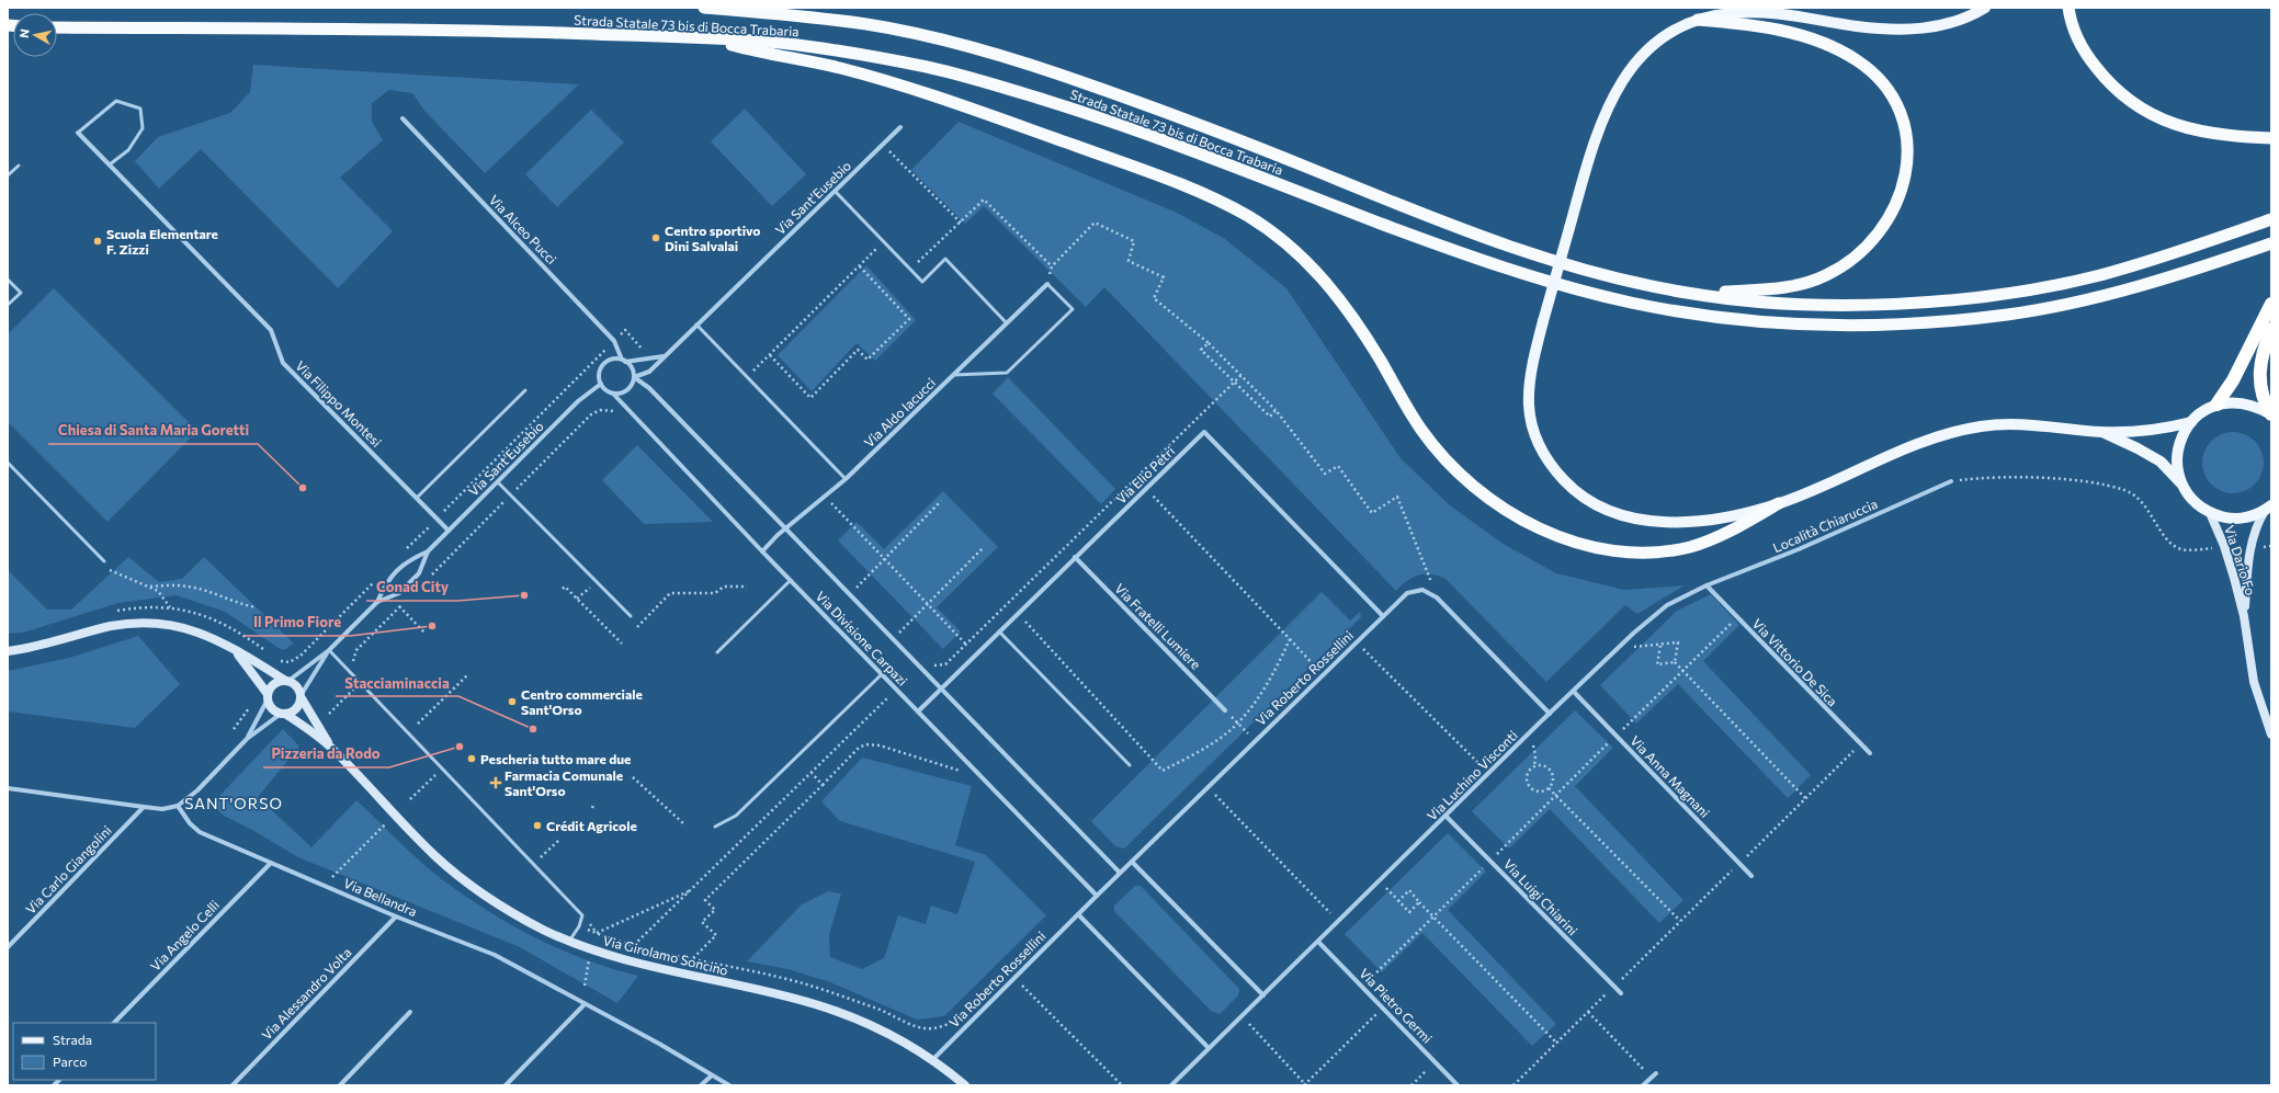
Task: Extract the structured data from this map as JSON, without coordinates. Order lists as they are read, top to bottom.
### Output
{
  "streets": {
    "highway": ["Strada Statale 73 bis di Bocca Trabaria"],
    "main road": ["Via Dario Fo", "Via Girolamo Soncino"],
    "street": [
      "Via Sant'Eusebio",
      "Via Alceo Pucci",
      "Via Filippo Montesi",
      "Via Aldo Iacucci",
      "Via Elio Petri",
      "Località Chiaruccia",
      "Via Fratelli Lumiere",
      "Via Divisione Carpazi",
      "Via Vittorio De Sica",
      "Via Roberto Rossellini",
      "Via Luchino Visconti",
      "Via Anna Magnani",
      "Via Carlo Giangolini",
      "Via Bellandra",
      "Via Luigi Chiarini",
      "Via Angelo Celli",
      "Via Alessandro Volta",
      "Via Pietro Germi"
    ]
  },
  "crossings": [
    ["Via Sant'Eusebio", "Via Alceo Pucci"],
    ["Via Sant'Eusebio", "Via Filippo Montesi"],
    ["Via Sant'Eusebio", "Via Divisione Carpazi"],
    ["Via Sant'Eusebio", "Via Girolamo Soncino"],
    ["Via Alceo Pucci", "Via Divisione Carpazi"],
    ["Via Aldo Iacucci", "Via Divisione Carpazi"],
    ["Via Elio Petri", "Via Fratelli Lumiere"],
    ["Via Elio Petri", "Via Divisione Carpazi"],
    ["Via Elio Petri", "Via Roberto Rossellini"],
    ["Località Chiaruccia", "Via Vittorio De Sica"],
    ["Località Chiaruccia", "Via Luchino Visconti"],
    ["Via Divisione Carpazi", "Via Roberto Rossellini"],
    ["Via Vittorio De Sica", "Via Luchino Visconti"],
    ["Via Roberto Rossellini", "Via Luchino Visconti"],
    ["Via Roberto Rossellini", "Via Girolamo Soncino"],
    ["Via Luchino Visconti", "Via Anna Magnani"],
    ["Via Luchino Visconti", "Via Luigi Chiarini"],
    ["Via Luchino Visconti", "Via Pietro Germi"],
    ["Via Bellandra", "Via Angelo Celli"],
    ["Via Bellandra", "Via Alessandro Volta"]
  ],
  "districts": ["SANT'ORSO"],
  "places": {
    "other": [
      "Centro sportivo Dini Salvalai",
      "Scuola Elementare F. Zizzi",
      "Chiesa di Santa Maria Goretti",
      "Conad City",
      "Il Primo Fiore",
      "Centro commerciale Sant'Orso",
      "Stacciaminaccia",
      "Pizzeria da Rodo",
      "Pescheria tutto mare due",
      "Crédit Agricole"
    ],
    "health": ["Farmacia Comunale Sant'Orso"]
  },
  "legend": ["Strada", "Parco"],
  "north": "left"
}
